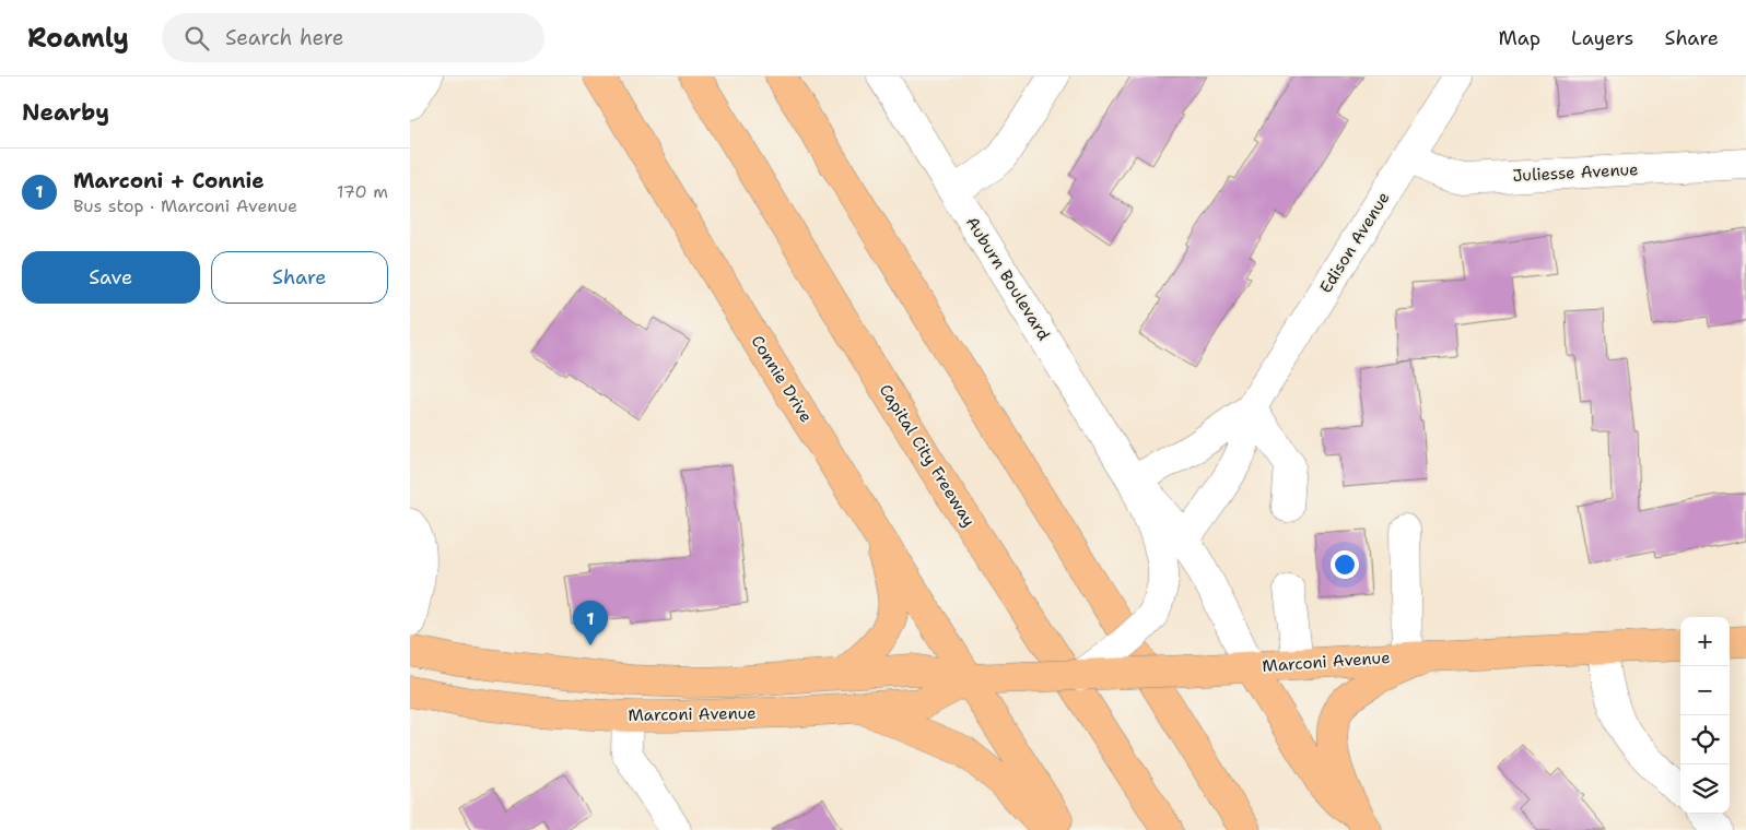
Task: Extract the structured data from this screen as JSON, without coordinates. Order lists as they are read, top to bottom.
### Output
{
  "streets": {
    "main road": ["Connie Drive", "Capital City Freeway", "Marconi Avenue"],
    "street": ["Juliesse Avenue", "Edison Avenue", "Auburn Boulevard"]
  },
  "crossings": [
    ["Juliesse Avenue", "Edison Avenue"],
    ["Edison Avenue", "Auburn Boulevard"],
    ["Auburn Boulevard", "Marconi Avenue"],
    ["Connie Drive", "Marconi Avenue"]
  ],
  "page": {
    "header": "Roamly",
    "search": "Search here",
    "nav": ["Map", "Layers", "Share"],
    "heading": "Nearby",
    "list": [
      {
        "mark": "1",
        "name": "Marconi + Connie",
        "note": "Bus stop · Marconi Avenue",
        "value": "170 m"
      }
    ],
    "buttons": ["Save", "Share"],
    "pins": "1",
    "map_buttons": ["+", "−"]
  }
}
